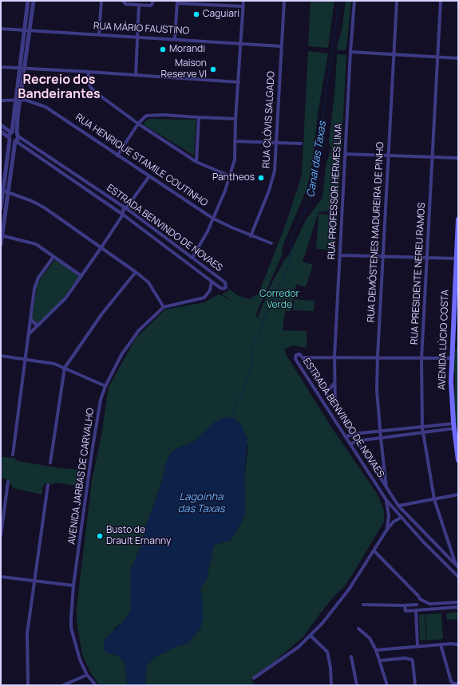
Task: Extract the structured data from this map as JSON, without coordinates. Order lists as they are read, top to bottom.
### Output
{
  "streets": {
    "main road": ["AVENIDA LÚCIO COSTA"],
    "street": [
      "RUA MÁRIO FAUSTINO",
      "RUA CLÓVIS SALGADO",
      "RUA HENRIQUE STAMILE COUTINHO",
      "RUA PROFESSOR HERMES LIMA",
      "ESTRADA BENVINDO DE NOVAES",
      "RUA DEMÓSTENES MADUREIRA DE PINHO",
      "RUA PRESIDENTE NEREU RAMOS",
      "AVENIDA JARBAS DE CARVALHO"
    ]
  },
  "crossings": [
    ["RUA MÁRIO FAUSTINO", "RUA CLÓVIS SALGADO"],
    ["RUA CLÓVIS SALGADO", "RUA HENRIQUE STAMILE COUTINHO"],
    ["RUA PROFESSOR HERMES LIMA", "ESTRADA BENVINDO DE NOVAES"],
    ["ESTRADA BENVINDO DE NOVAES", "RUA DEMÓSTENES MADUREIRA DE PINHO"],
    ["ESTRADA BENVINDO DE NOVAES", "RUA PRESIDENTE NEREU RAMOS"],
    ["ESTRADA BENVINDO DE NOVAES", "AVENIDA JARBAS DE CARVALHO"]
  ],
  "districts": ["Recreio dos Bandeirantes"],
  "water": ["Canal das Taxas", "Lagoinha das Taxas"],
  "parks": ["Corredor Verde"],
  "places": [
    "Caguiari",
    "Morandi",
    "Maison Reserve VI",
    "Pantheos",
    "Busto de Drault Ernanny"
  ]
}
